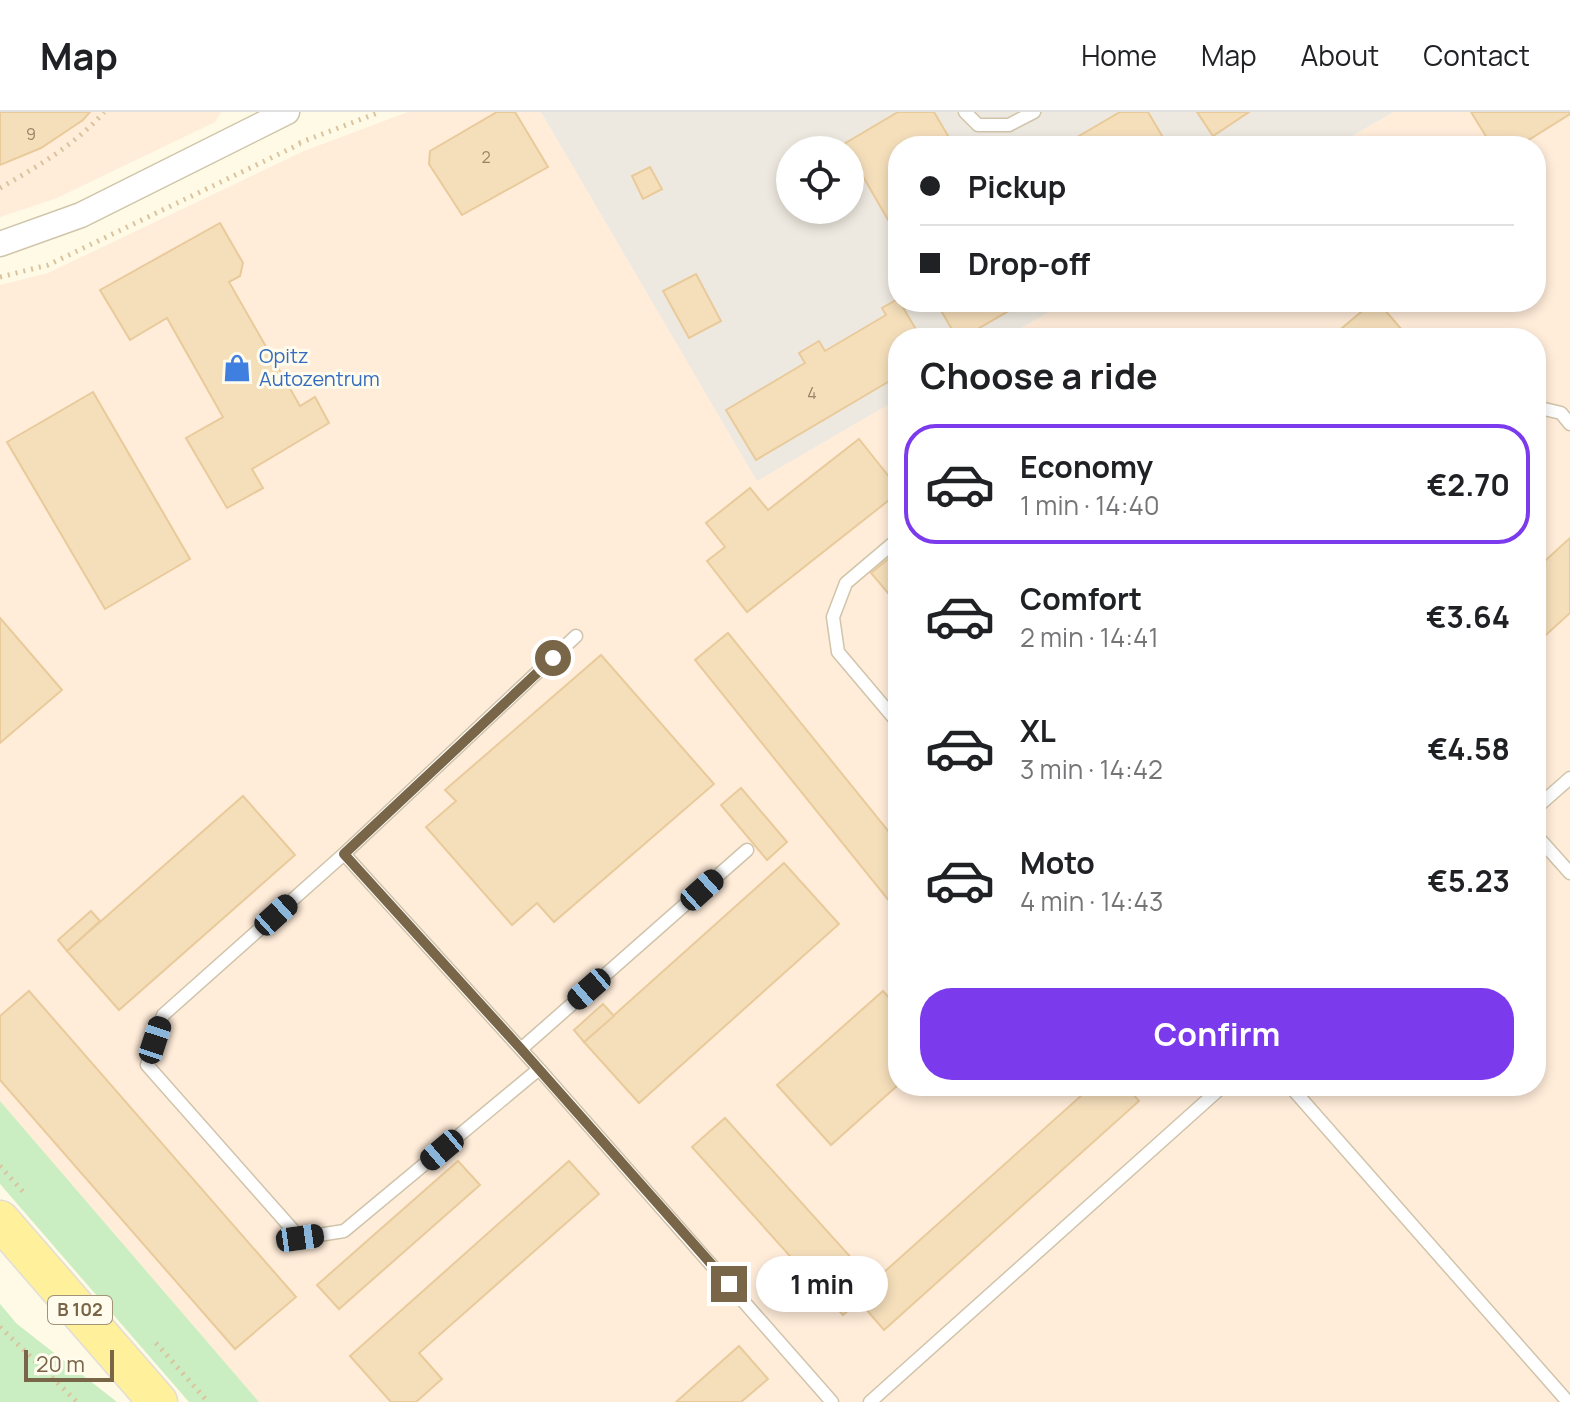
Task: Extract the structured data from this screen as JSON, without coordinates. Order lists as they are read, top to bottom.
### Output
{
  "streets": {
    "main road": ["B 102"]
  },
  "places": {
    "shop": ["Opitz Autozentrum"]
  },
  "house_numbers": ["9", "2", "4"],
  "scale_bar": "20 m",
  "page": {
    "header": "Map",
    "nav": [
      "Home",
      "Map",
      "About",
      "Contact"
    ],
    "banner": ["Pickup", "Drop-off"],
    "heading": "Choose a ride",
    "list": [
      {
        "name": "Economy",
        "note": "1 min · 14:40",
        "value": "€2.70"
      },
      {
        "name": "Comfort",
        "note": "2 min · 14:41",
        "value": "€3.64"
      },
      {
        "name": "XL",
        "note": "3 min · 14:42",
        "value": "€4.58"
      },
      {
        "name": "Moto",
        "note": "4 min · 14:43",
        "value": "€5.23"
      }
    ],
    "buttons": "Confirm",
    "bubble": "1 min",
    "scale": "20 m"
  }
}
